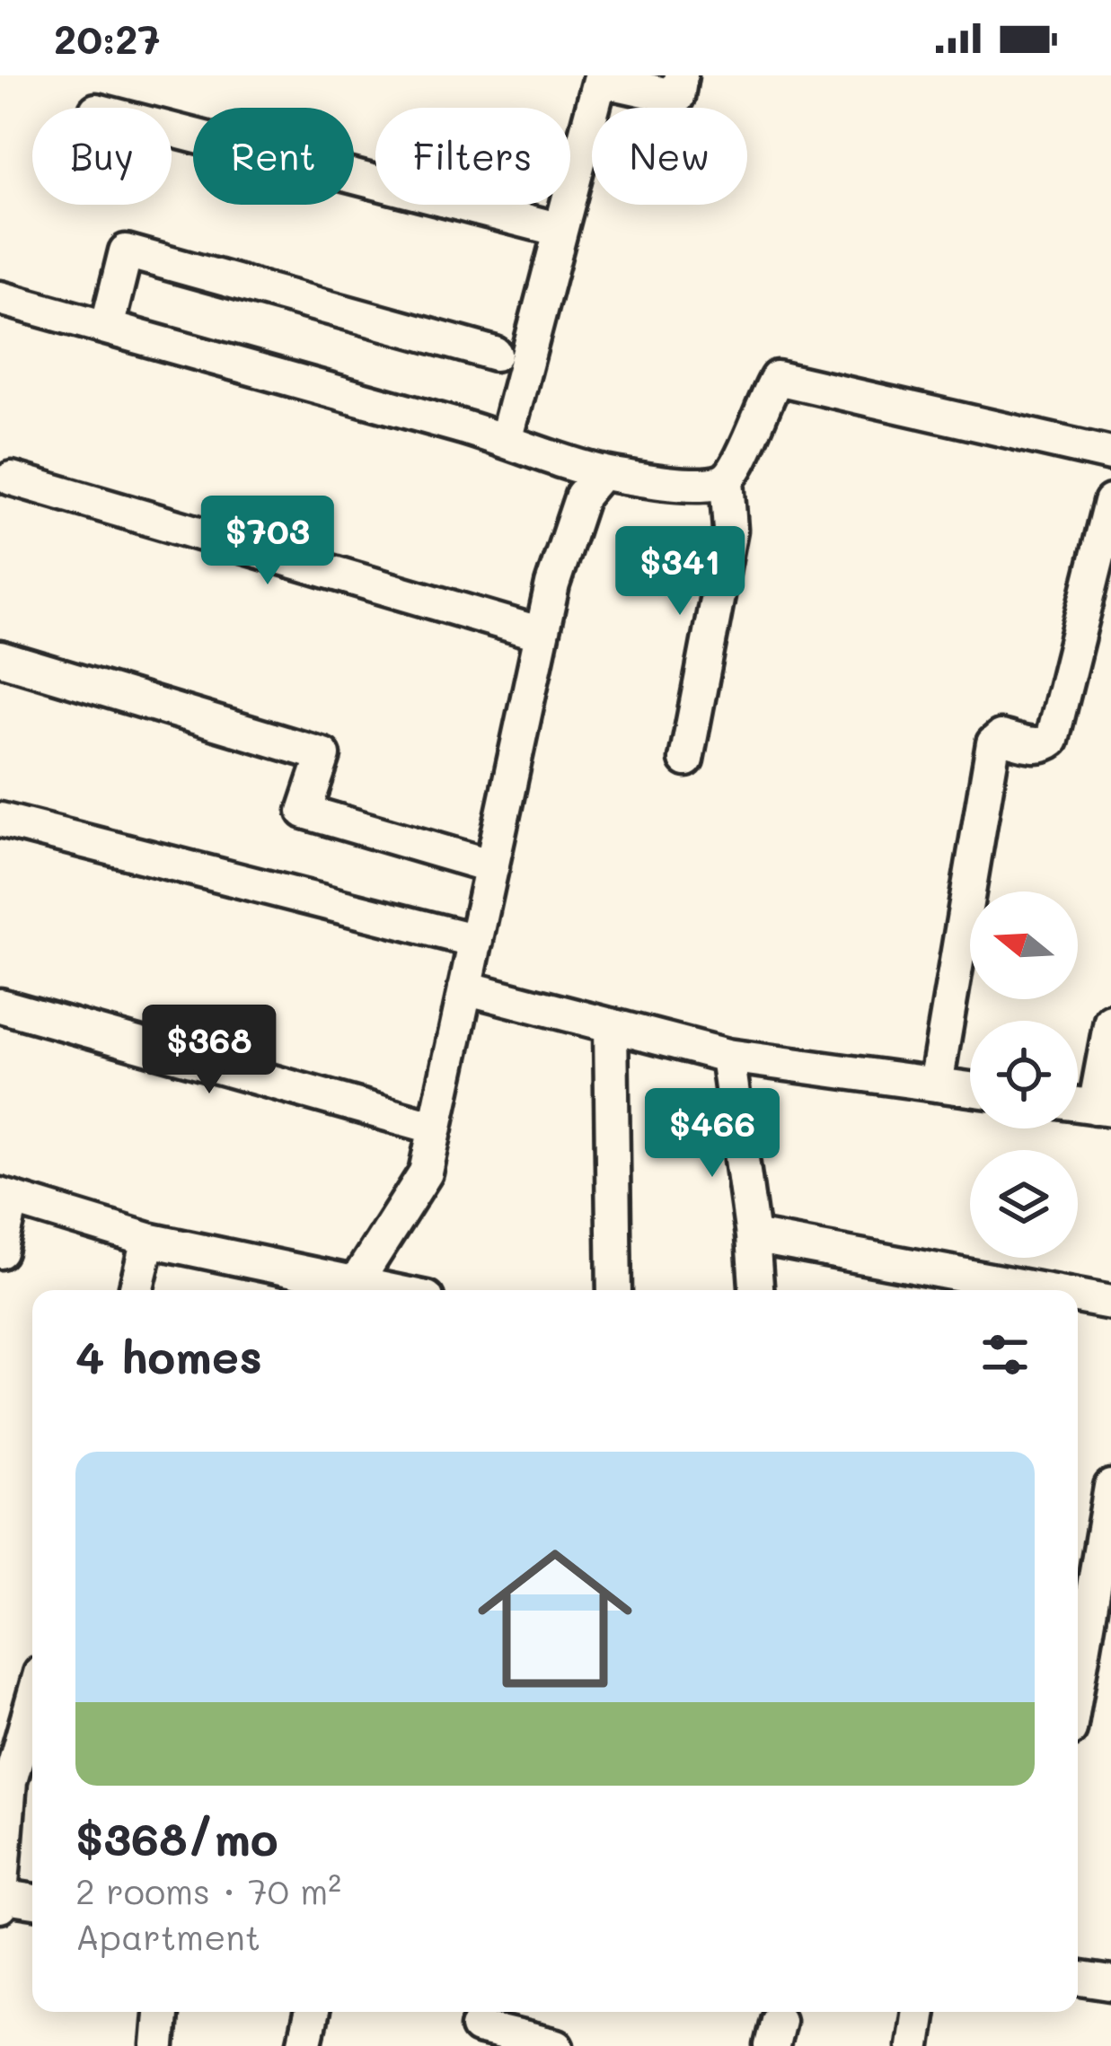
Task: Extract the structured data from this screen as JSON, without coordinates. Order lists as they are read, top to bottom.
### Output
{
  "north": "left",
  "page": {
    "status": "20:27",
    "chip": [
      "Buy",
      "Rent",
      "Filters",
      "New"
    ],
    "price": [
      "$703",
      "$341",
      "$368",
      "$466"
    ],
    "heading": "4 homes",
    "list": [
      {
        "name": "$368/mo",
        "note": "2 rooms · 70 m² · Apartment"
      }
    ]
  }
}
